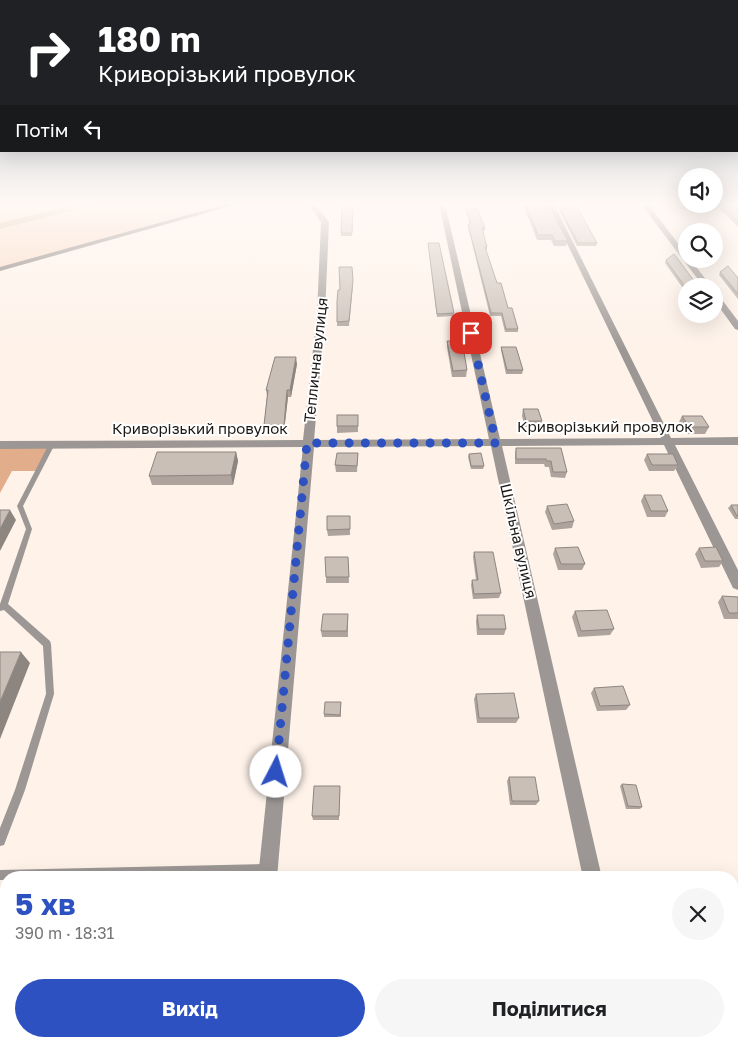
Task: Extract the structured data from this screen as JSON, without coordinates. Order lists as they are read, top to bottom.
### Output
{
  "streets": {
    "street": ["Теплична вулиця", "Криворізький провулок", "Шкільна вулиця"]
  },
  "crossings": [
    ["Теплична вулиця", "Криворізький провулок"],
    ["Криворізький провулок", "Шкільна вулиця"]
  ],
  "page": {
    "turn": ["180 m", "Криворізький провулок"],
    "then": "Потім",
    "heading": ["5 хв", "390 m · 18:31"],
    "buttons": ["Вихід", "Поділитися"]
  }
}
